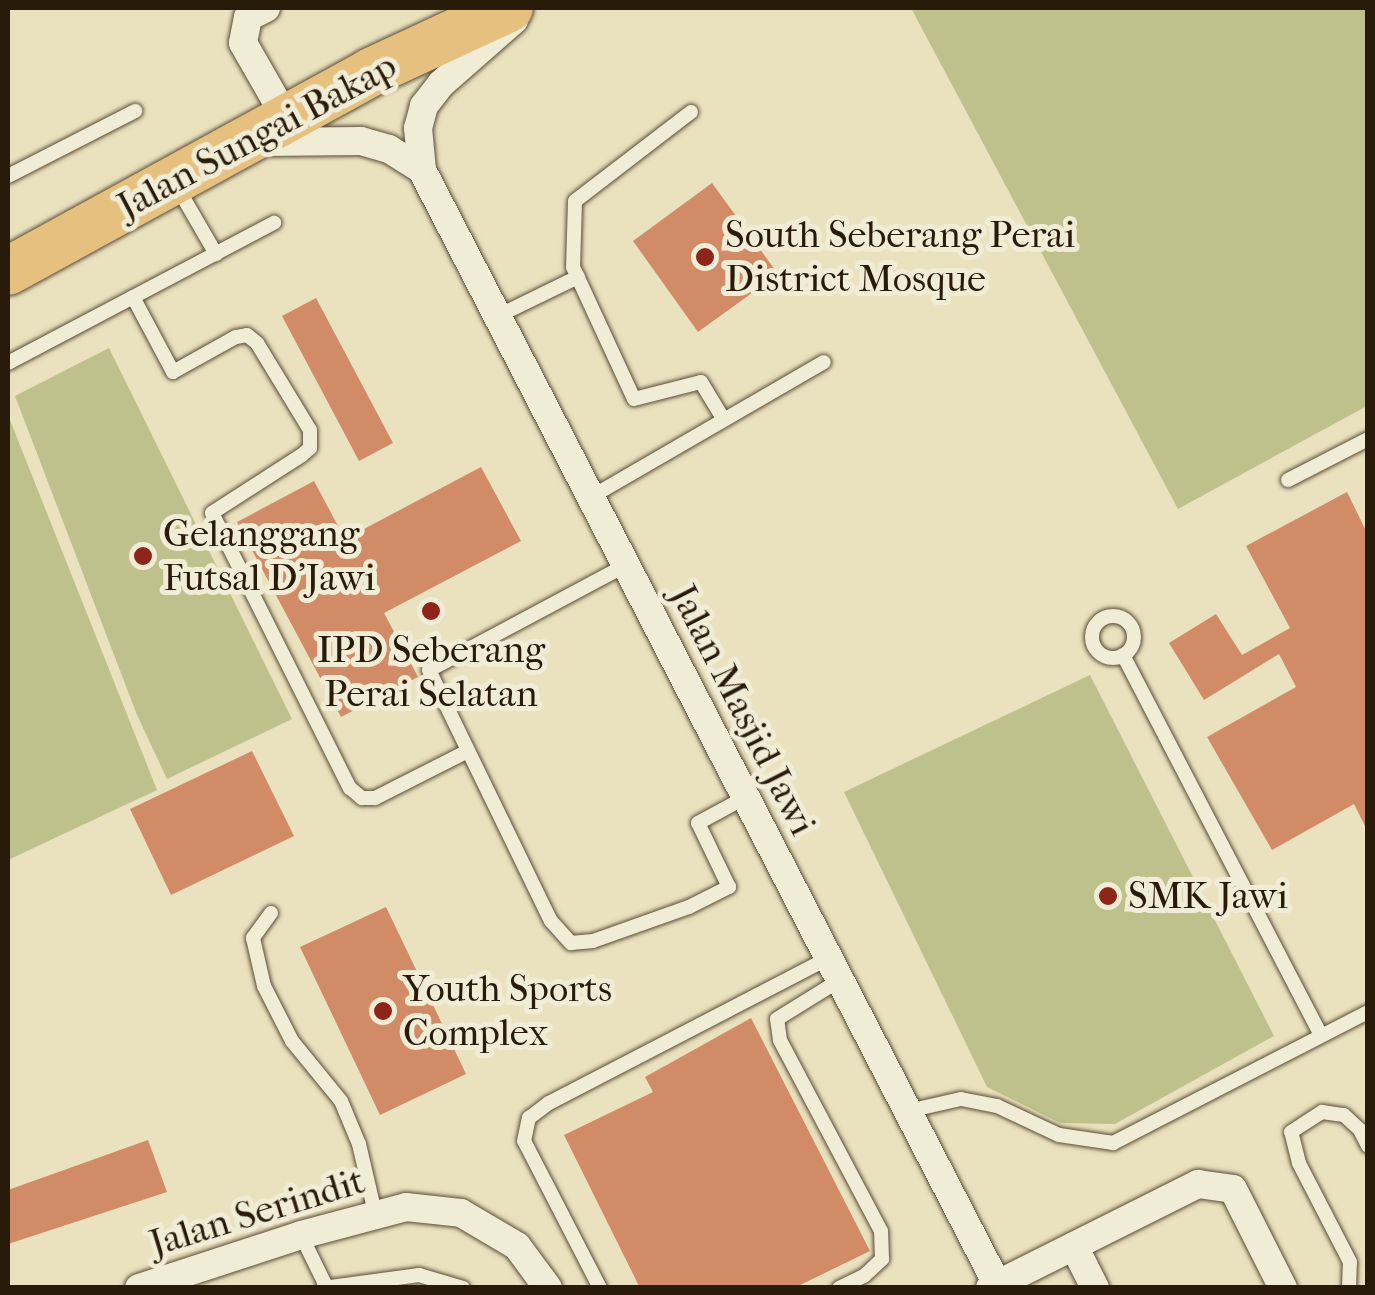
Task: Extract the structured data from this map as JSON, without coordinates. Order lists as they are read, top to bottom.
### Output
{
  "streets": {
    "highway": ["Jalan Sungai Bakap"],
    "street": ["Jalan Masjid Jawi", "Jalan Serindit"]
  },
  "places": [
    "South Seberang Perai District Mosque",
    "Gelanggang Futsal D'Jawi",
    "IPD Seberang Perai Selatan",
    "SMK Jawi",
    "Youth Sports Complex"
  ]
}
